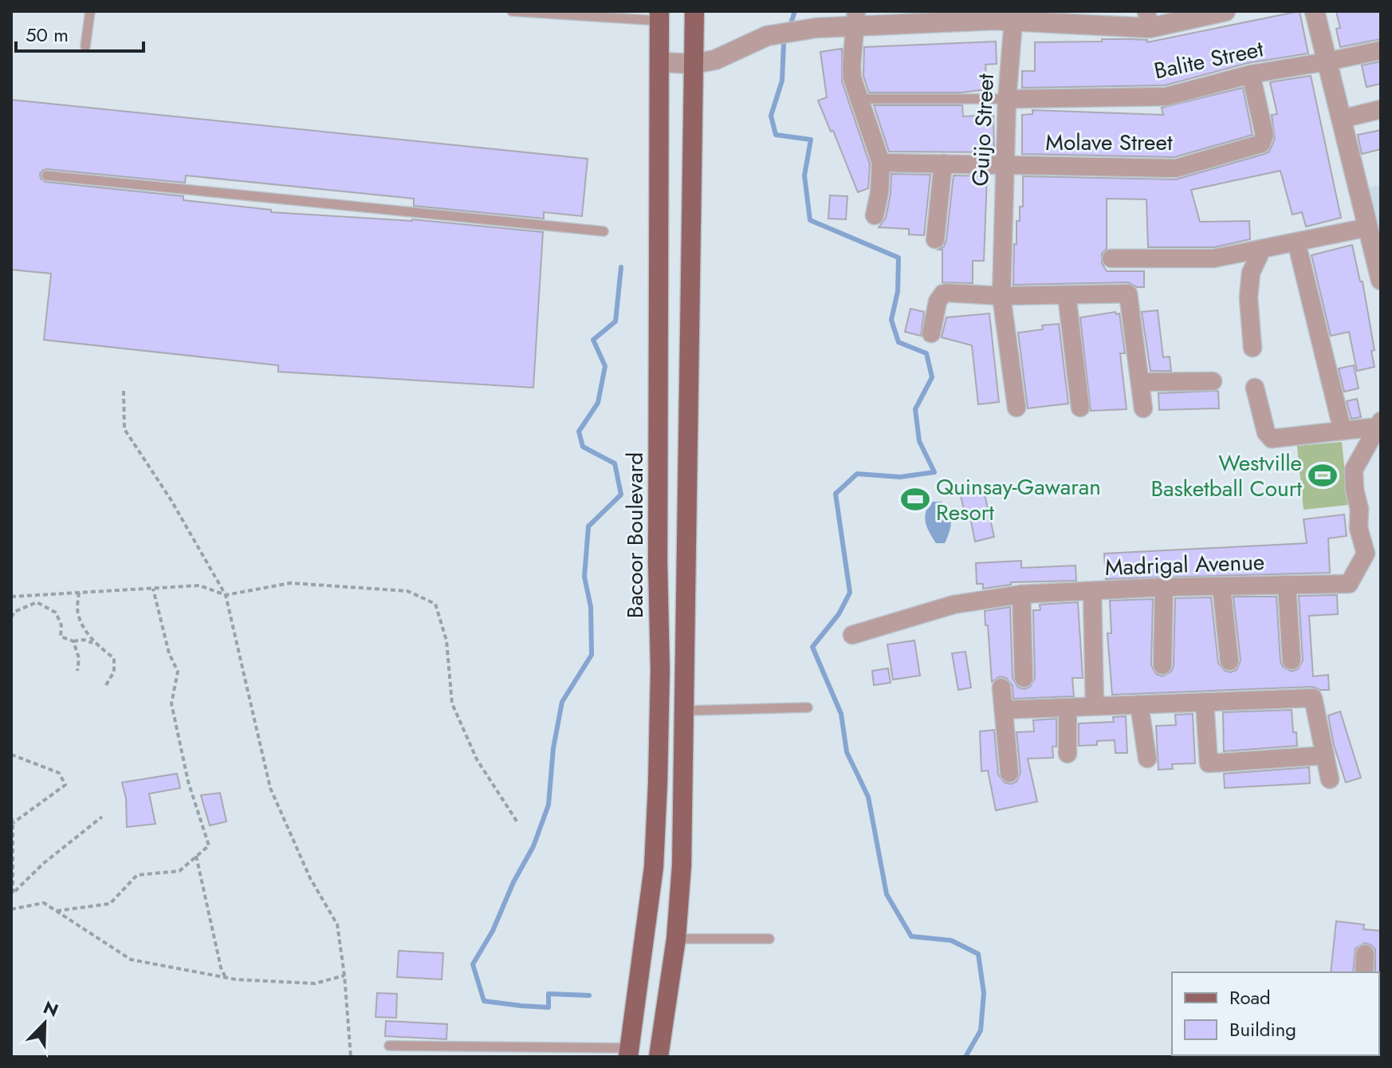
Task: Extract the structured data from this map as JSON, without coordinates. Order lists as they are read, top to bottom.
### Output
{
  "streets": {
    "main road": ["Bacoor Boulevard"],
    "street": [
      "Balite Street",
      "Guijo Street",
      "Molave Street",
      "Madrigal Avenue"
    ]
  },
  "crossings": [
    ["Balite Street", "Guijo Street"],
    ["Balite Street", "Molave Street"],
    ["Guijo Street", "Molave Street"]
  ],
  "places": {
    "sports": ["Westville Basketball Court", "Quinsay-Gawaran Resort"]
  },
  "legend": ["Road", "Building"],
  "scale_bar": "50 m",
  "north": "top right"
}
